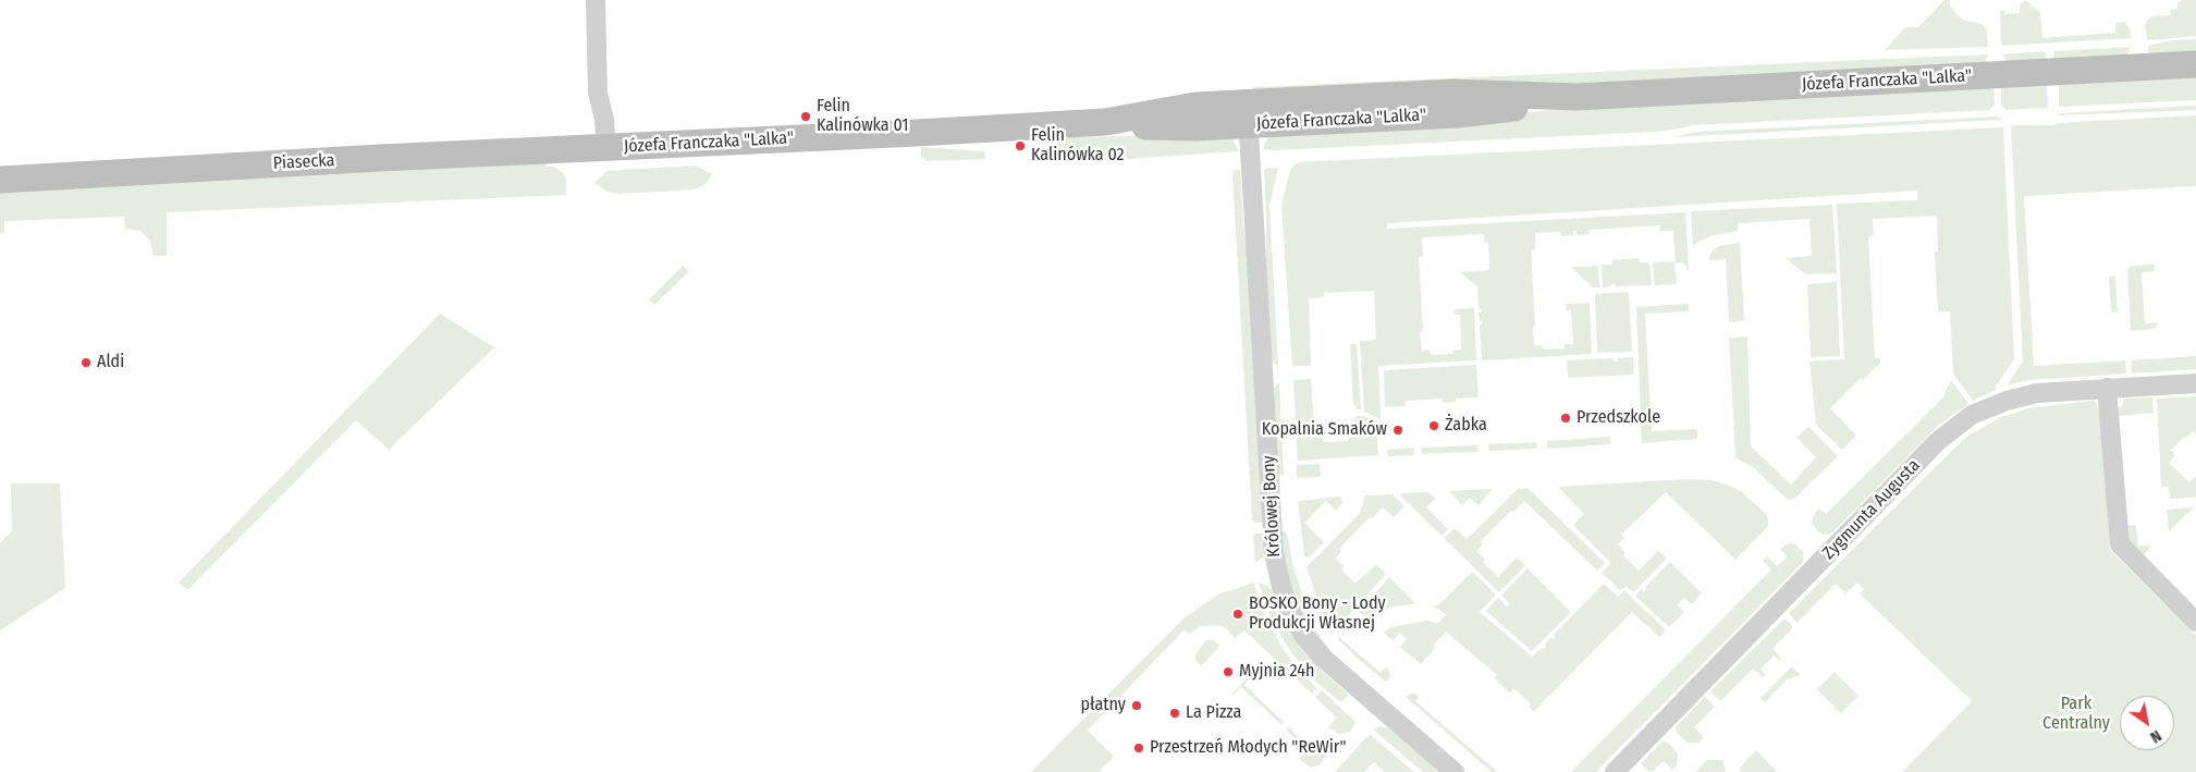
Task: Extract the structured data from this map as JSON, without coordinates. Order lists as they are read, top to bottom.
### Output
{
  "streets": {
    "street": [
      "Józefa Franczaka \"Lalka\"",
      "Piasecka",
      "Królowej Bony",
      "Zygmunta Augusta"
    ]
  },
  "crossings": [
    ["Józefa Franczaka \"Lalka\"", "Piasecka"],
    ["Józefa Franczaka \"Lalka\"", "Królowej Bony"]
  ],
  "parks": ["Park Centralny"],
  "places": [
    "Felin Kalinówka 01",
    "Felin Kalinówka 02",
    "Aldi",
    "Przedszkole",
    "Żabka",
    "Kopalnia Smaków",
    "BOSKO Bony - Lody Produkcji Własnej",
    "Myjnia 24h",
    "płatny",
    "La Pizza",
    "Przestrzeń Młodych \"ReWir\""
  ],
  "north": "bottom right"
}
